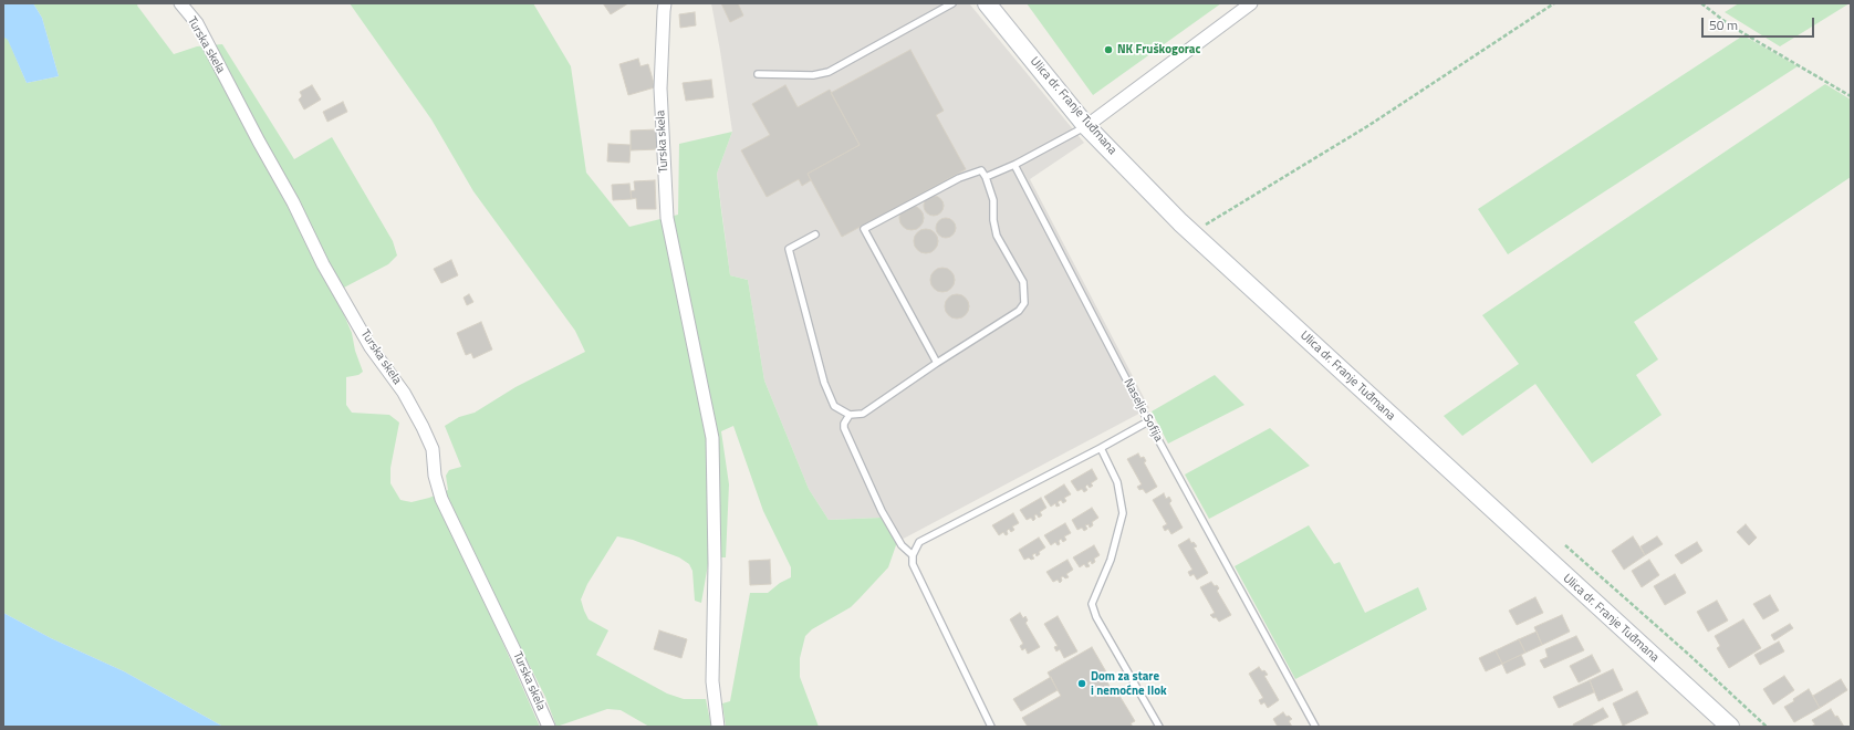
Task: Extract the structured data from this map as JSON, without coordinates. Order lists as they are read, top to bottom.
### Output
{
  "streets": {
    "main road": ["Ulica dr. Franje Tuđmana"],
    "street": ["Turska skela"],
    "lane": ["Naselje Sofija"]
  },
  "places": ["NK Fruškogorac", "Dom za stare i nemoćne Ilok"],
  "scale_bar": "50 m"
}
